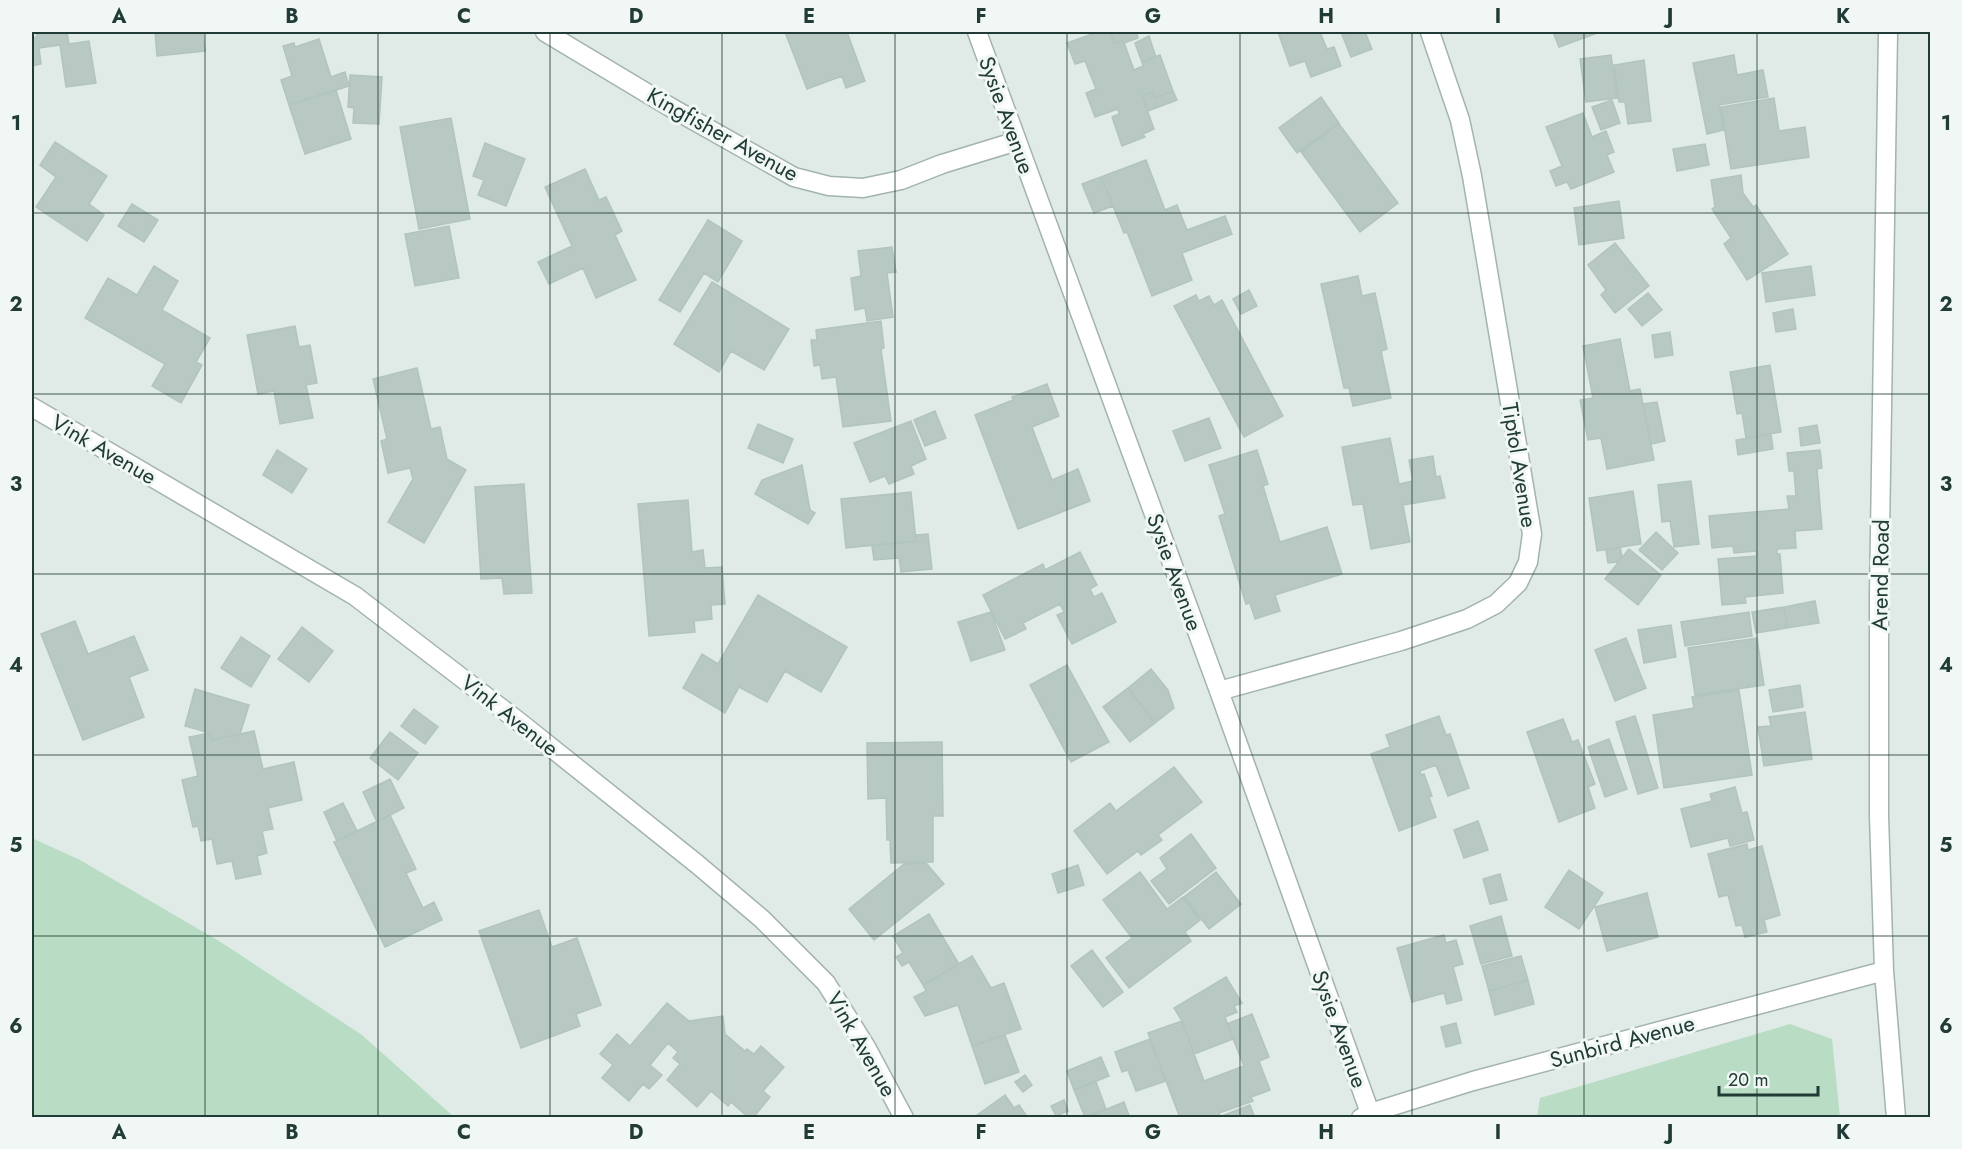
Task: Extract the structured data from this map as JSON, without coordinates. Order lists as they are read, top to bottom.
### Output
{
  "streets": {
    "street": [
      "Sysie Avenue",
      "Kingfisher Avenue",
      "Vink Avenue",
      "Tiptol Avenue",
      "Arend Road",
      "Sunbird Avenue"
    ]
  },
  "crossings": [
    ["Sysie Avenue", "Kingfisher Avenue"],
    ["Sysie Avenue", "Tiptol Avenue"],
    ["Sysie Avenue", "Sunbird Avenue"],
    ["Arend Road", "Sunbird Avenue"]
  ],
  "scale_bar": "20 m",
  "grid": {
    "columns": [
      "A",
      "B",
      "C",
      "D",
      "E",
      "F",
      "G",
      "H",
      "I",
      "J",
      "K"
    ],
    "rows": [
      "1",
      "2",
      "3",
      "4",
      "5",
      "6"
    ]
  }
}
